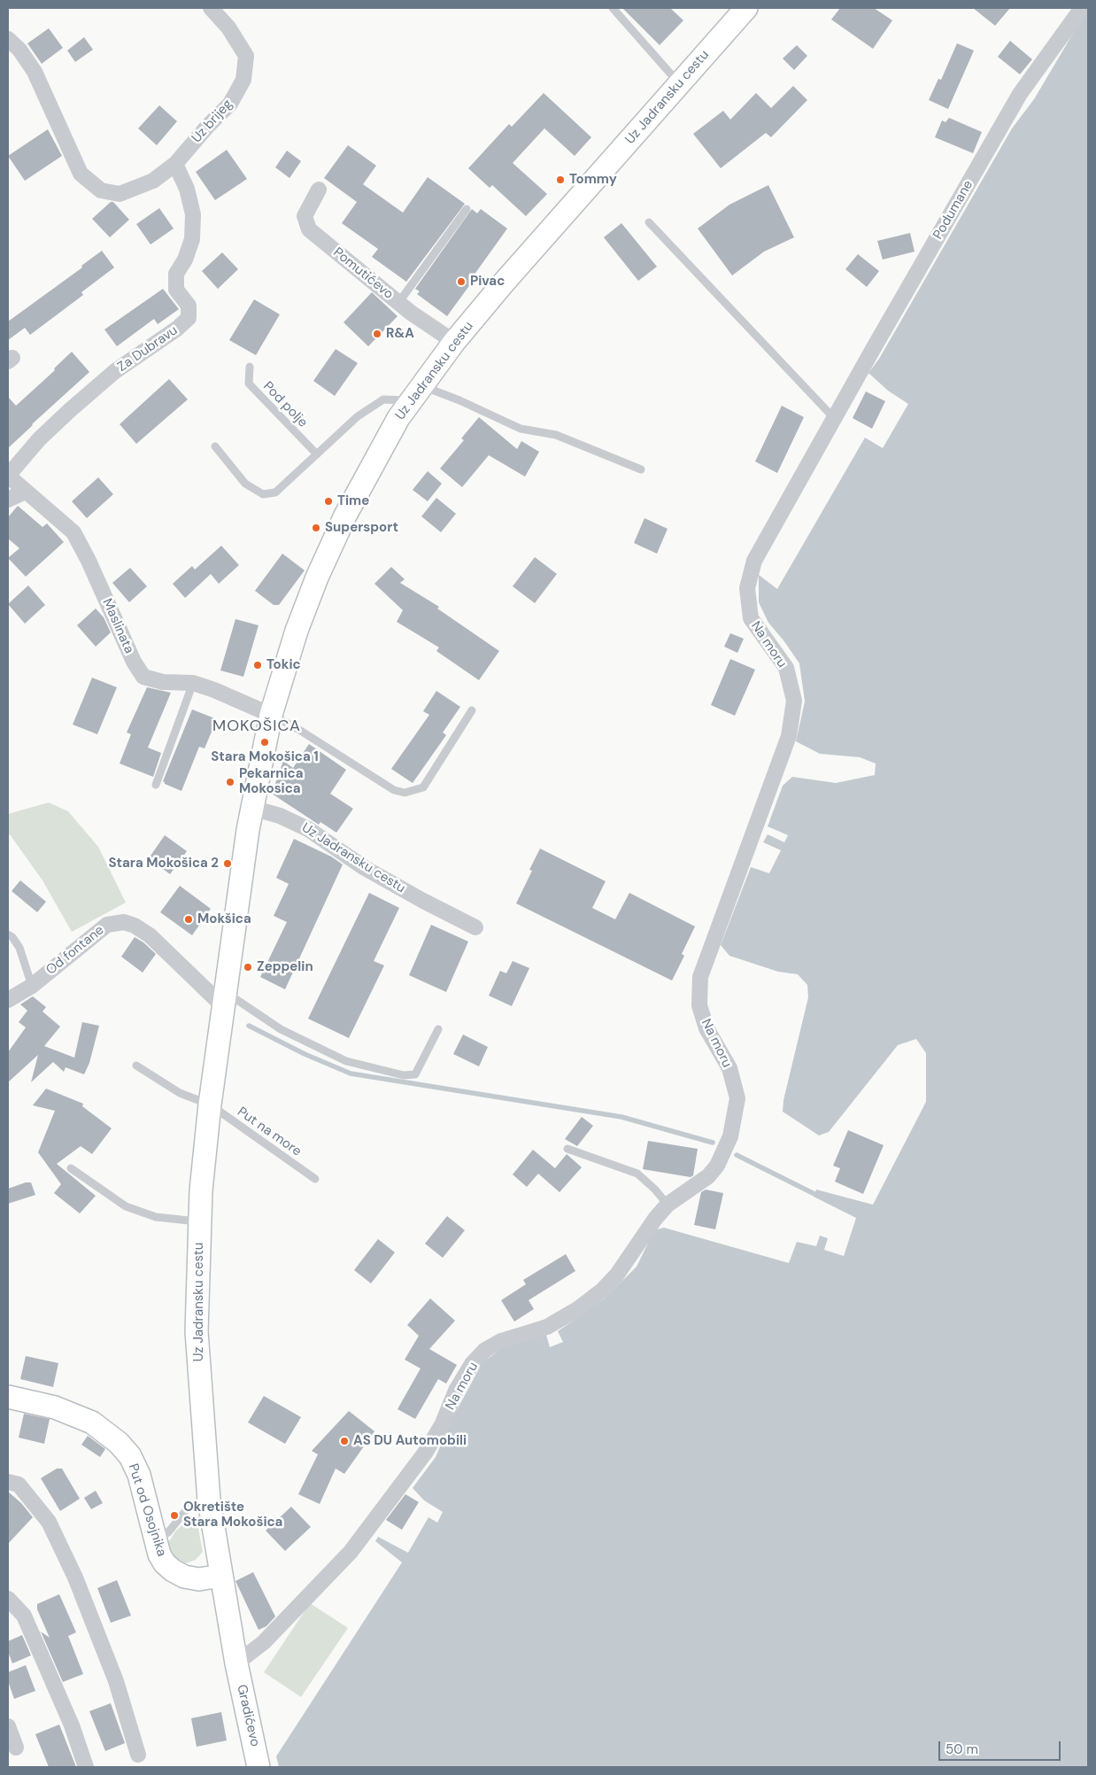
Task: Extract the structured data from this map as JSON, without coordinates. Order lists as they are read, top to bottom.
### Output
{
  "streets": {
    "main road": ["Uz Jadransku cestu", "Put od Osojnika", "Gradićevo"],
    "street": [
      "Uz brijeg",
      "Podumane",
      "Pomutićevo",
      "Za Dubravu",
      "Maslinata",
      "Na moru",
      "Od fontane"
    ],
    "lane": ["Pod polje", "Put na more"]
  },
  "crossings": [
    ["Uz Jadransku cestu", "Pomutićevo"],
    ["Uz Jadransku cestu", "Maslinata"],
    ["Uz Jadransku cestu", "Na moru"],
    ["Uz Jadransku cestu", "Od fontane"],
    ["Uz Jadransku cestu", "Put na more"],
    ["Uz Jadransku cestu", "Put od Osojnika"],
    ["Uz Jadransku cestu", "Gradićevo"],
    ["Uz brijeg", "Za Dubravu"],
    ["Podumane", "Na moru"],
    ["Za Dubravu", "Maslinata"],
    ["Na moru", "Gradićevo"]
  ],
  "districts": ["MOKOŠICA"],
  "places": [
    "Tommy",
    "Pivac",
    "R&A",
    "Time",
    "Supersport",
    "Tokic",
    "Stara Mokošica 1",
    "Pekarnica Mokosica",
    "Stara Mokošica 2",
    "Mokšica",
    "Zeppelin",
    "AS DU Automobili",
    "Okretište Stara Mokošica"
  ],
  "scale_bar": "50 m"
}
